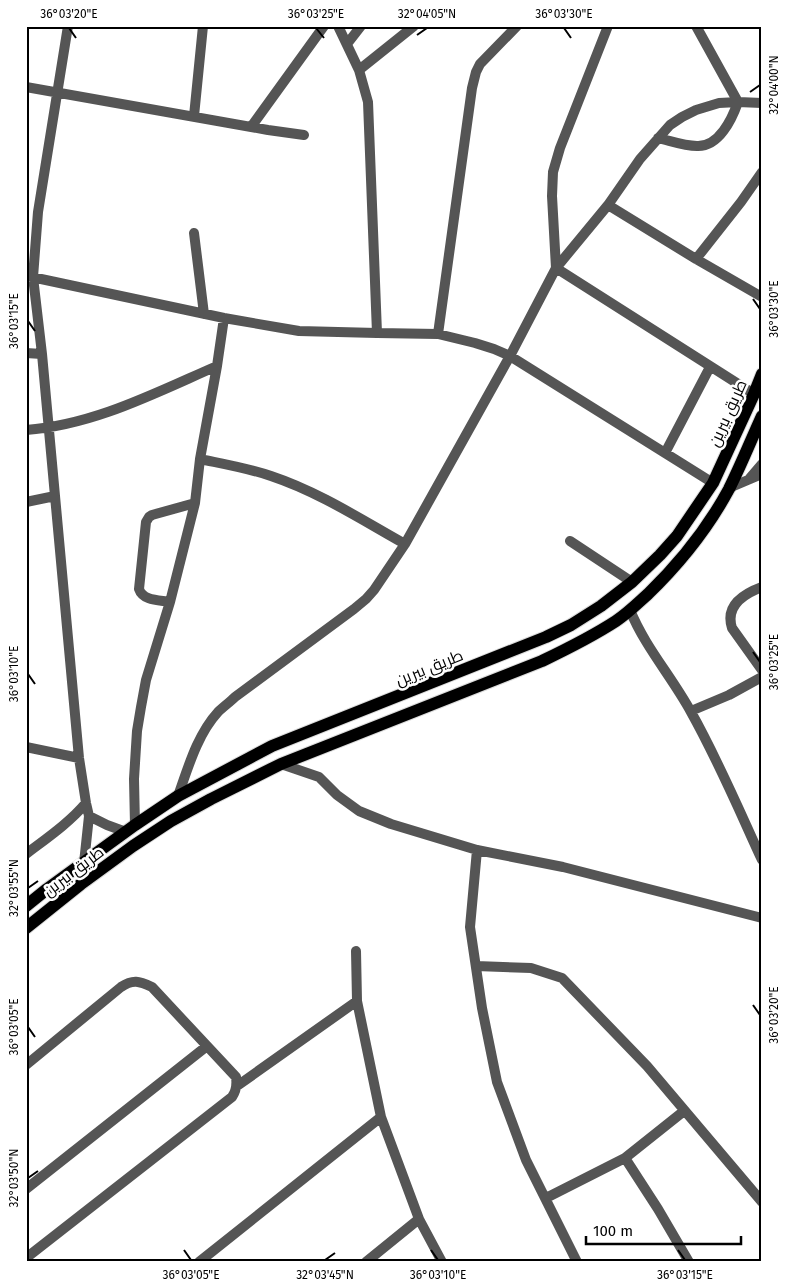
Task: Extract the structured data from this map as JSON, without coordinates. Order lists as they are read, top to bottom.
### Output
{
  "streets": {
    "main road": ["طريق بيرين"]
  },
  "scale_bar": "100 m",
  "coordinates": [
    "36°03'20\"E",
    "36°03'25\"E",
    "32°04'05\"N",
    "36°03'30\"E",
    "32°04'00\"N",
    "36°03'15\"E",
    "36°03'10\"E",
    "32°03'55\"N",
    "36°03'05\"E",
    "32°03'50\"N",
    "32°03'45\"N"
  ]
}
